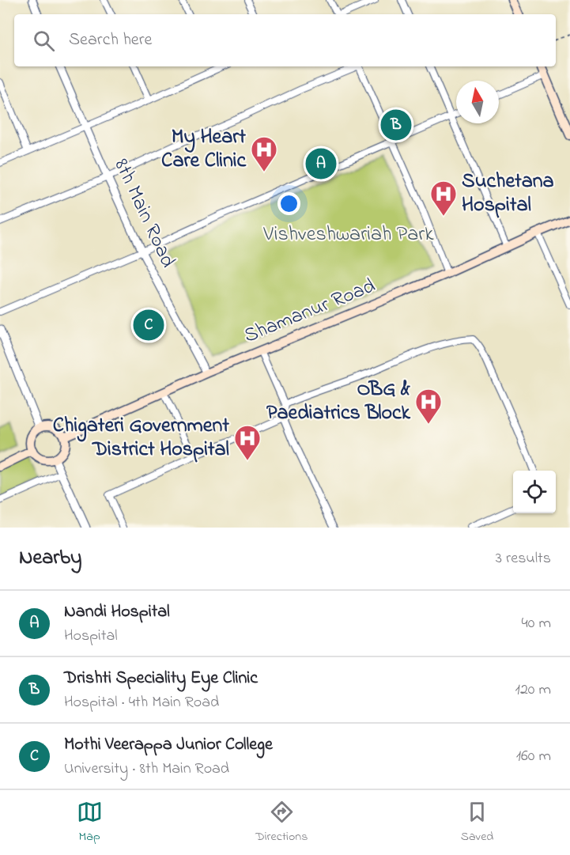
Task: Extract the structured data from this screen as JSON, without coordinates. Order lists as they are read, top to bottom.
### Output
{
  "streets": {
    "main road": ["Shamanur Road"],
    "street": ["8th Main Road"]
  },
  "crossings": [
    ["8th Main Road", "Shamanur Road"]
  ],
  "parks": ["Vishveshwariah Park"],
  "places": {
    "hospital": [
      "My Heart Care Clinic",
      "Suchetana Hospital",
      "OBG & Paediatrics Block",
      "Chigateri Government District Hospital"
    ]
  },
  "north": "top",
  "page": {
    "search": "Search here",
    "pins": ["B", "A", "C"],
    "heading": ["Nearby", "3 results"],
    "list": [
      {
        "mark": "A",
        "name": "Nandi Hospital",
        "note": "Hospital",
        "value": "40 m"
      },
      {
        "mark": "B",
        "name": "Drishti Speciality Eye Clinic",
        "note": "Hospital · 4th Main Road",
        "value": "120 m"
      },
      {
        "mark": "C",
        "name": "Mothi Veerappa Junior College",
        "note": "University · 8th Main Road",
        "value": "160 m"
      }
    ],
    "nav": ["Map", "Directions", "Saved"]
  }
}
